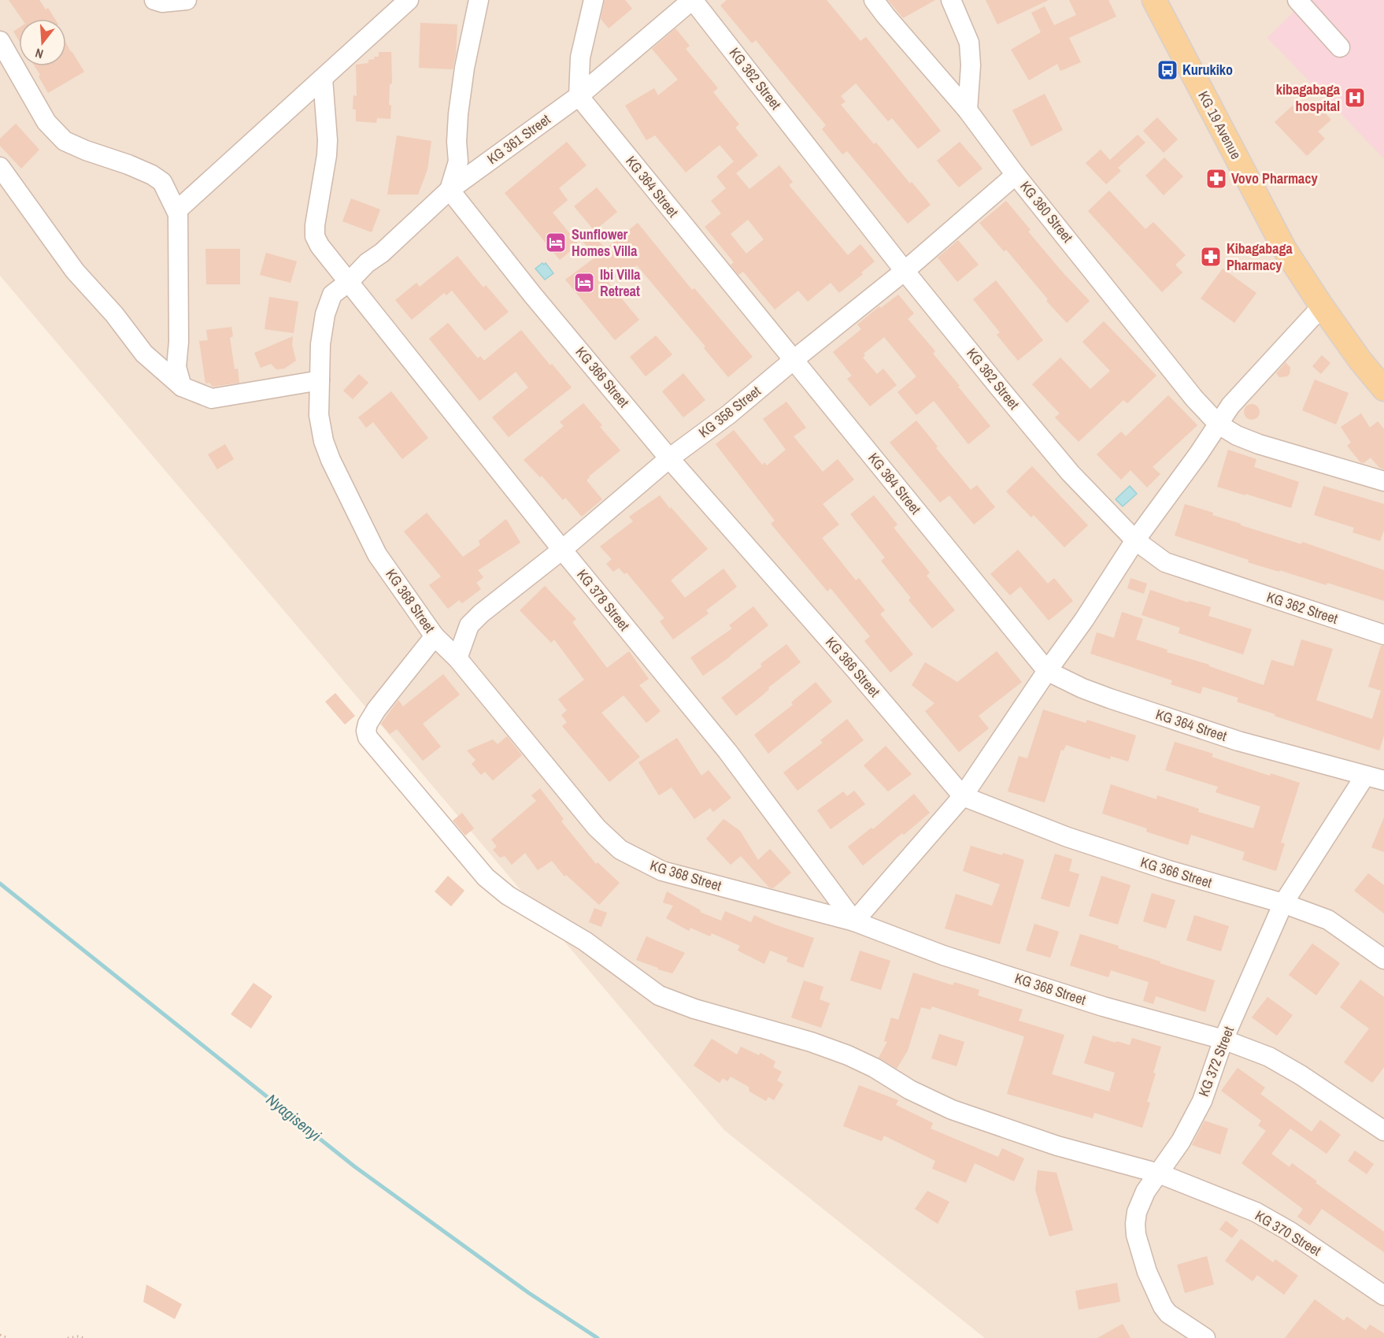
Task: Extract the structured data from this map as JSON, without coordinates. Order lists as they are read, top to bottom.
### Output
{
  "streets": {
    "main road": ["KG 19 Avenue"],
    "street": [
      "KG 362 Street",
      "KG 361 Street",
      "KG 364 Street",
      "KG 360 Street",
      "KG 366 Street",
      "KG 358 Street",
      "KG 378 Street",
      "KG 368 Street",
      "KG 372 Street",
      "KG 370 Street"
    ]
  },
  "crossings": [
    ["KG 362 Street", "KG 361 Street"],
    ["KG 362 Street", "KG 358 Street"],
    ["KG 361 Street", "KG 364 Street"],
    ["KG 361 Street", "KG 366 Street"],
    ["KG 361 Street", "KG 378 Street"],
    ["KG 361 Street", "KG 368 Street"],
    ["KG 364 Street", "KG 358 Street"],
    ["KG 364 Street", "KG 372 Street"],
    ["KG 360 Street", "KG 358 Street"],
    ["KG 366 Street", "KG 358 Street"],
    ["KG 366 Street", "KG 372 Street"],
    ["KG 358 Street", "KG 378 Street"],
    ["KG 358 Street", "KG 368 Street"],
    ["KG 378 Street", "KG 368 Street"],
    ["KG 368 Street", "KG 372 Street"],
    ["KG 368 Street", "KG 370 Street"],
    ["KG 372 Street", "KG 370 Street"]
  ],
  "water": ["Nyagisenyi"],
  "places": {
    "bus stop": ["Kurukiko"],
    "hospital": ["kibagabaga hospital"],
    "pharmacy": ["Vovo Pharmacy", "Kibagabaga Pharmacy"],
    "hotel": ["Sunflower Homes Villa", "Ibi Villa Retreat"]
  },
  "north": "bottom"
}
